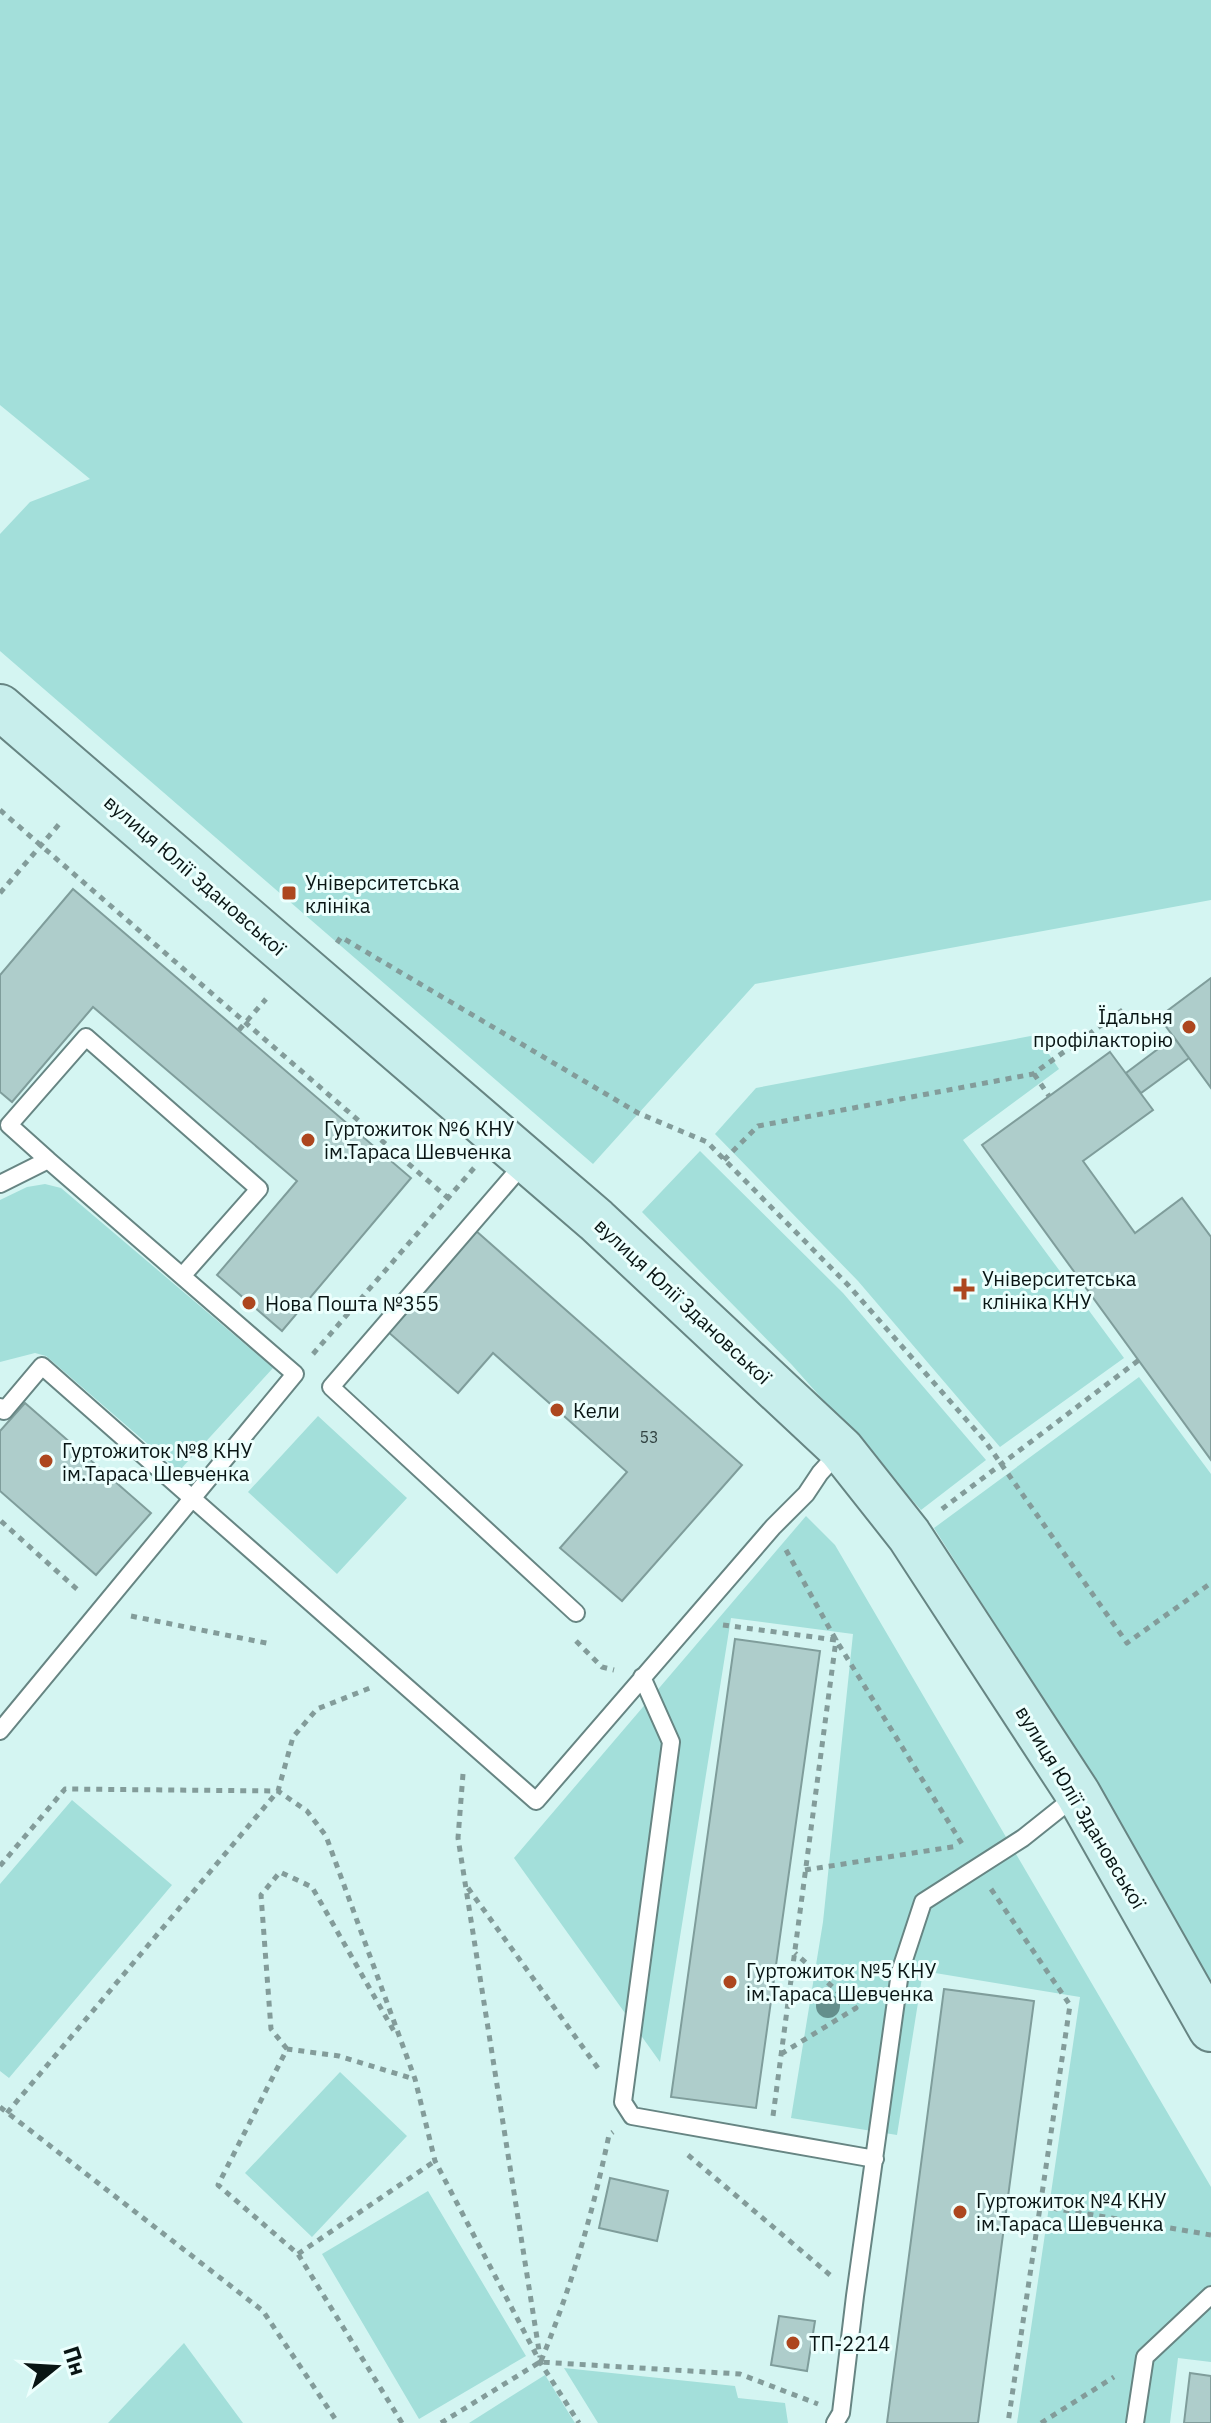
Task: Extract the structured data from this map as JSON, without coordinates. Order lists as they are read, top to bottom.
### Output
{
  "streets": {
    "street": ["вулиця Юлії Здановської"]
  },
  "places": {
    "transit": ["Університетська клініка"],
    "other": [
      "Їдальня профілакторію",
      "Гуртожиток №6 КНУ ім.Тараса Шевченка",
      "Нова Пошта №355",
      "Кели",
      "Гуртожиток №8 КНУ ім.Тараса Шевченка",
      "Гуртожиток №5 КНУ ім.Тараса Шевченка",
      "Гуртожиток №4 КНУ ім.Тараса Шевченка",
      "ТП-2214"
    ],
    "health": ["Університетська клініка КНУ"]
  },
  "house_numbers": ["53"],
  "north": "right"
}
